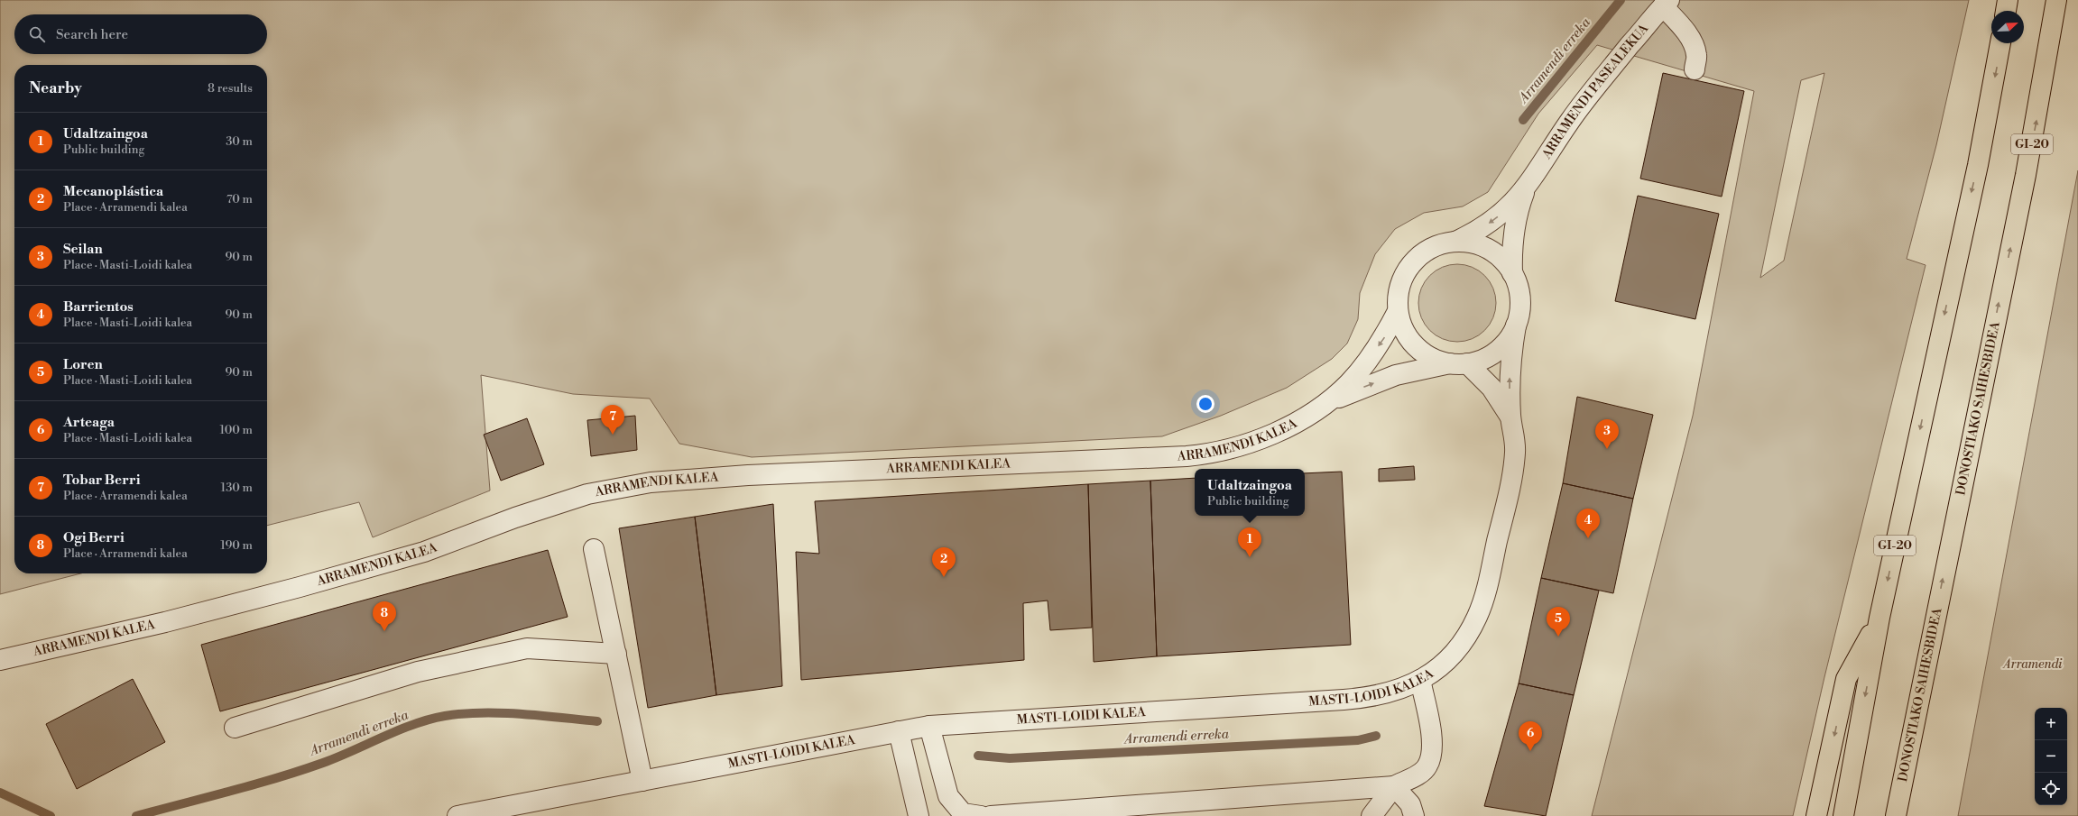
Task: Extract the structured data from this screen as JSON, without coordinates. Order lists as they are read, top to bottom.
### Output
{
  "streets": {
    "highway": ["GI-20", "DONOSTIAKO SAIHESBIDEA"],
    "street": ["ARRAMENDI PASEALEKUA", "ARRAMENDI KALEA", "MASTI-LOIDI KALEA"]
  },
  "crossings": [
    ["ARRAMENDI PASEALEKUA", "ARRAMENDI KALEA"],
    ["ARRAMENDI PASEALEKUA", "MASTI-LOIDI KALEA"],
    ["ARRAMENDI KALEA", "MASTI-LOIDI KALEA"]
  ],
  "water": ["Arramendi erreka"],
  "parks": ["Arramendi"],
  "north": "top right",
  "page": {
    "search": "Search here",
    "heading": ["Nearby", "8 results"],
    "list": [
      {
        "mark": "1",
        "name": "Udaltzaingoa",
        "note": "Public building",
        "value": "30 m"
      },
      {
        "mark": "2",
        "name": "Mecanoplástica",
        "note": "Place · Arramendi kalea",
        "value": "70 m"
      },
      {
        "mark": "3",
        "name": "Seilan",
        "note": "Place · Masti-Loidi kalea",
        "value": "90 m"
      },
      {
        "mark": "4",
        "name": "Barrientos",
        "note": "Place · Masti-Loidi kalea",
        "value": "90 m"
      },
      {
        "mark": "5",
        "name": "Loren",
        "note": "Place · Masti-Loidi kalea",
        "value": "90 m"
      },
      {
        "mark": "6",
        "name": "Arteaga",
        "note": "Place · Masti-Loidi kalea",
        "value": "100 m"
      },
      {
        "mark": "7",
        "name": "Tobar Berri",
        "note": "Place · Arramendi kalea",
        "value": "130 m"
      },
      {
        "mark": "8",
        "name": "Ogi Berri",
        "note": "Place · Arramendi kalea",
        "value": "190 m"
      }
    ],
    "pins": [
      "7",
      "3",
      "4",
      "1",
      "2",
      "8",
      "5",
      "6"
    ],
    "popup": ["Udaltzaingoa", "Public building"],
    "map_buttons": ["+", "−"]
  }
}
